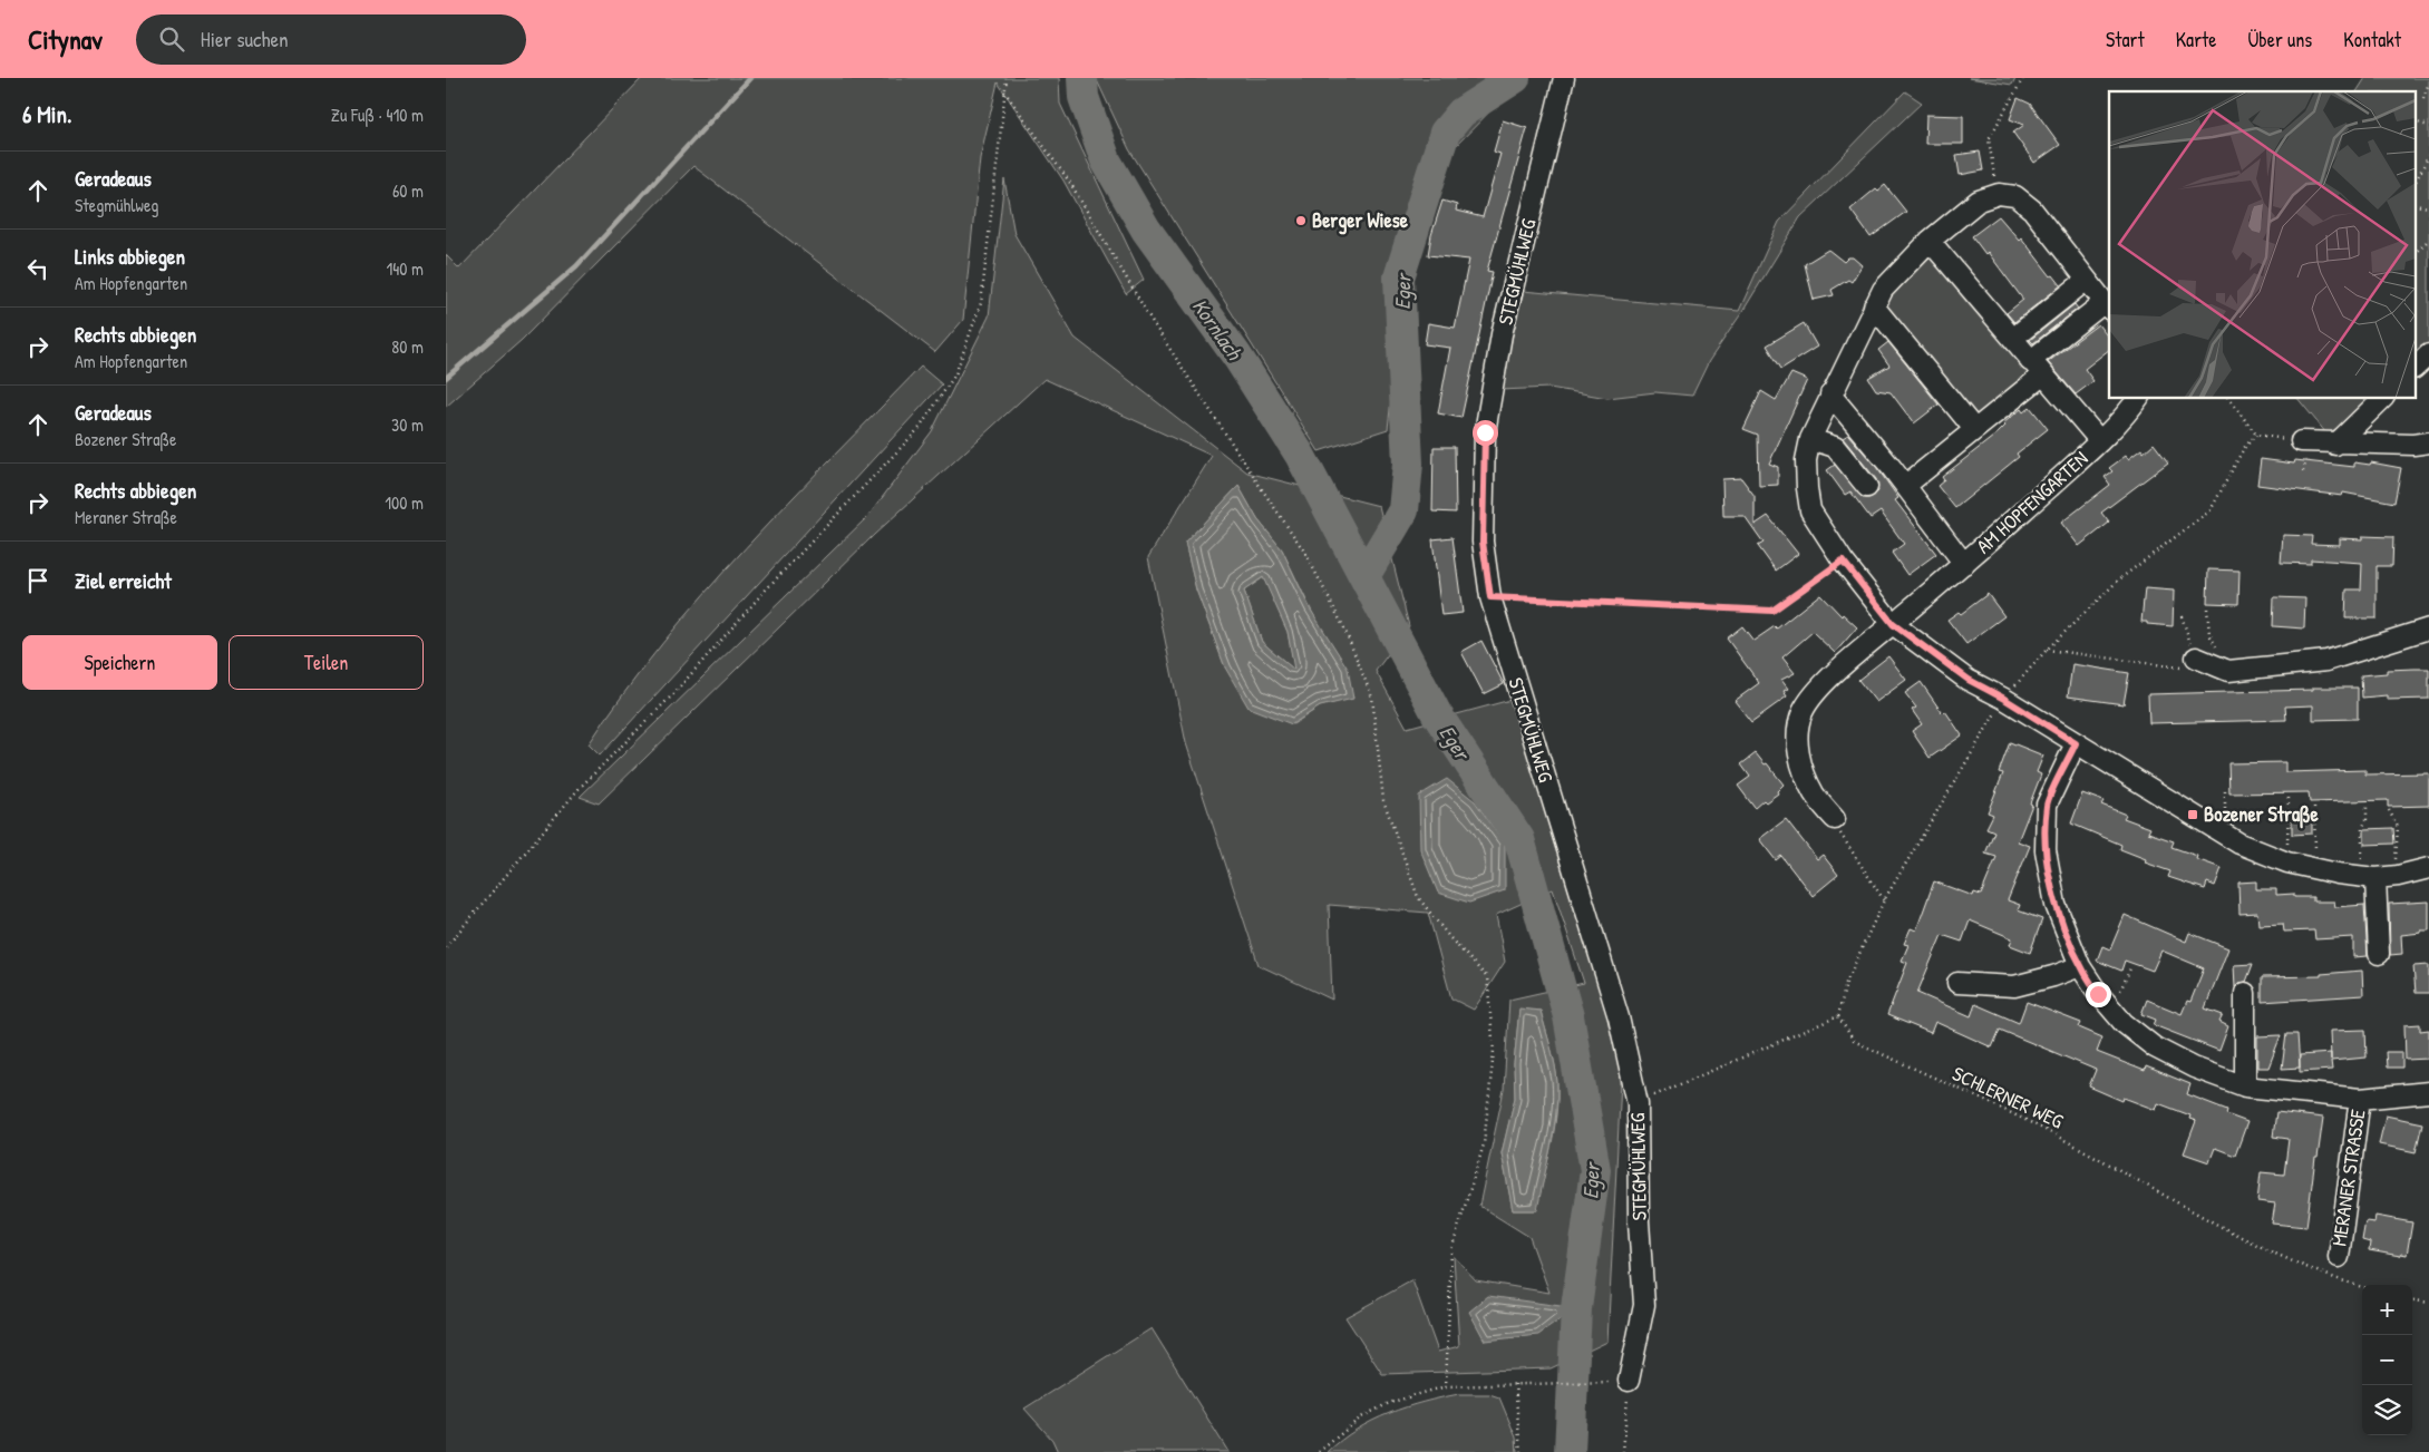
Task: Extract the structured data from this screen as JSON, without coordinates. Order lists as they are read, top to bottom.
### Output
{
  "streets": {
    "street": ["STEGMÜHLWEG", "AM HOPFENGARTEN", "MERANER STRASSE"],
    "path": ["SCHLERNER WEG"]
  },
  "crossings": [
    ["STEGMÜHLWEG", "SCHLERNER WEG"]
  ],
  "water": ["Eger", "Kornlach"],
  "places": {
    "other": ["Berger Wiese"],
    "transit": ["Bozener Straße"]
  },
  "page": {
    "header": "Citynav",
    "search": "Hier suchen",
    "nav": [
      "Start",
      "Karte",
      "Über uns",
      "Kontakt"
    ],
    "heading": ["6 Min.", "Zu Fuß · 410 m"],
    "list": [
      ["Geradeaus", "Stegmühlweg", "60 m"],
      ["Links abbiegen", "Am Hopfengarten", "140 m"],
      ["Rechts abbiegen", "Am Hopfengarten", "80 m"],
      ["Geradeaus", "Bozener Straße", "30 m"],
      ["Rechts abbiegen", "Meraner Straße", "100 m"],
      "Ziel erreicht"
    ],
    "buttons": ["Speichern", "Teilen"],
    "map_buttons": ["+", "−"]
  }
}
